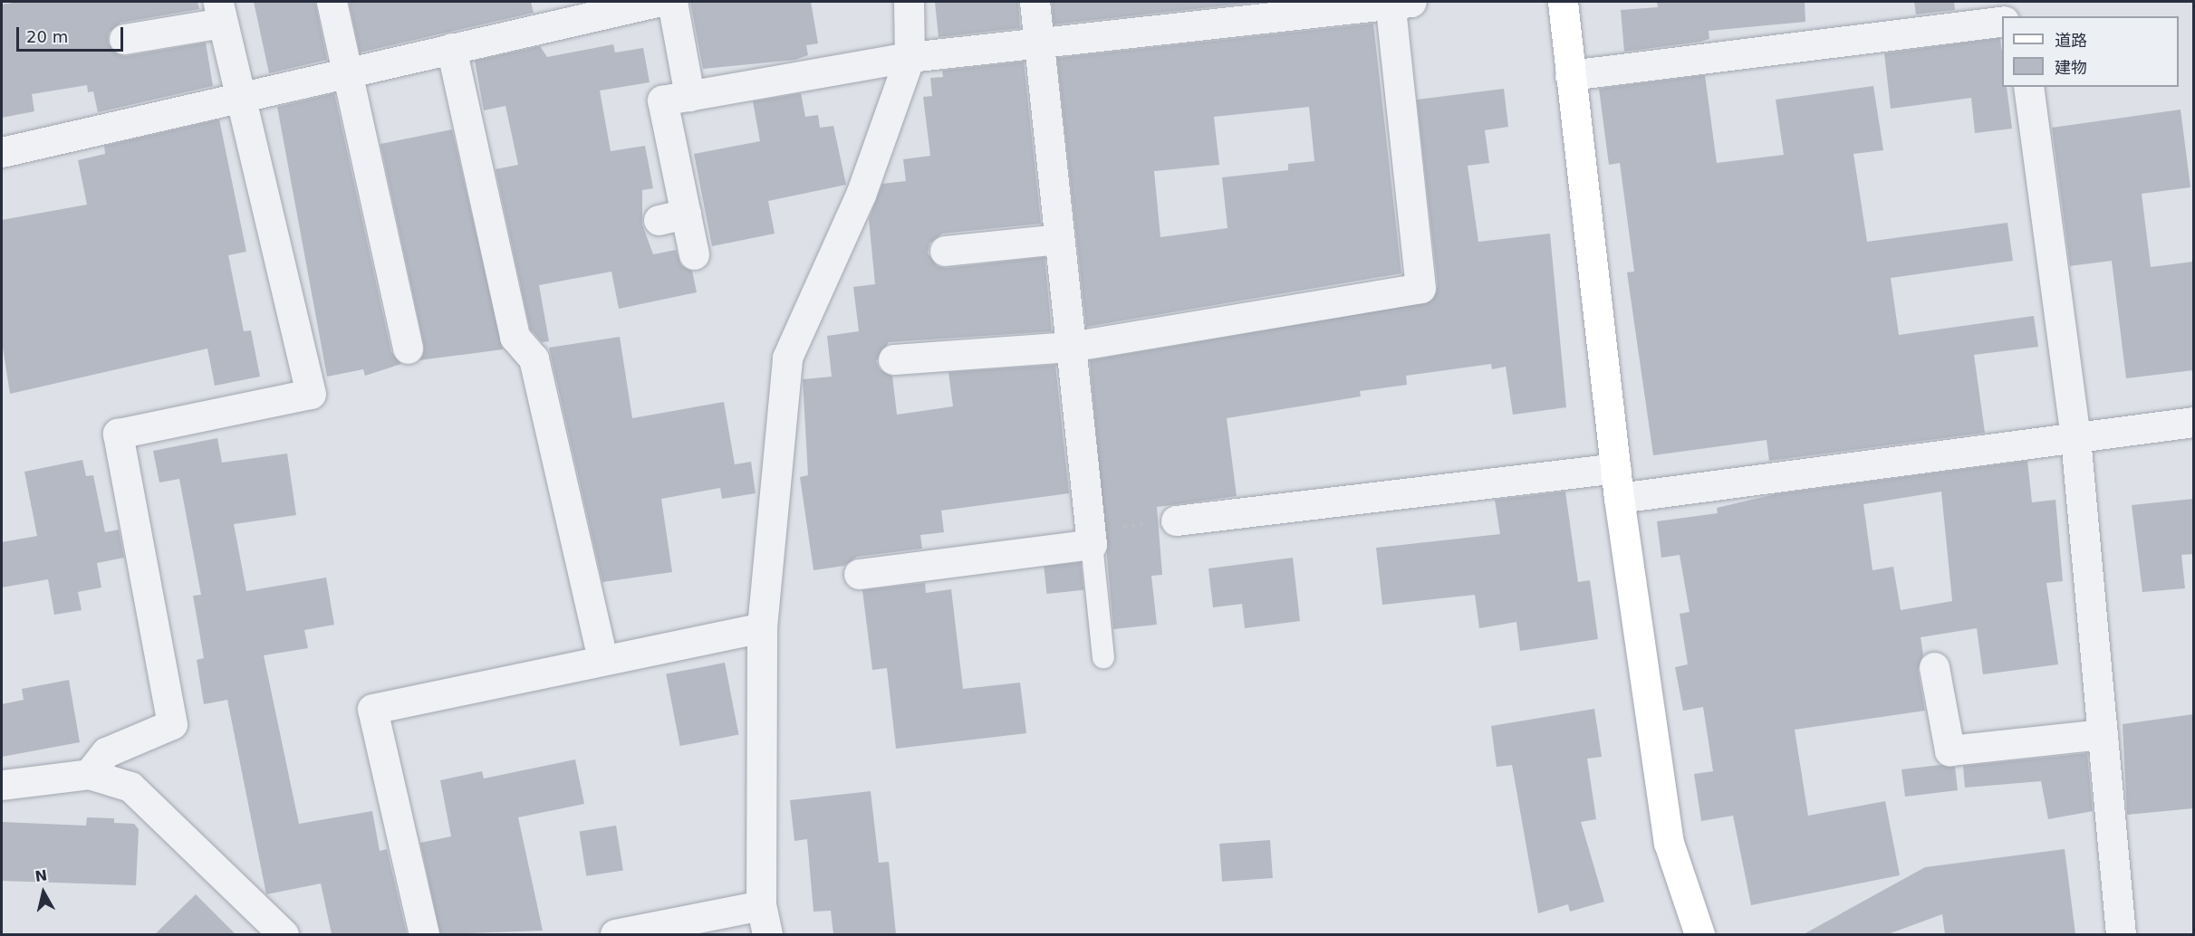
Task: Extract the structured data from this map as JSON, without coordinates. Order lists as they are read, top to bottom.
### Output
{
  "legend": ["道路", "建物"],
  "scale_bar": "20 m",
  "north": "top"
}
